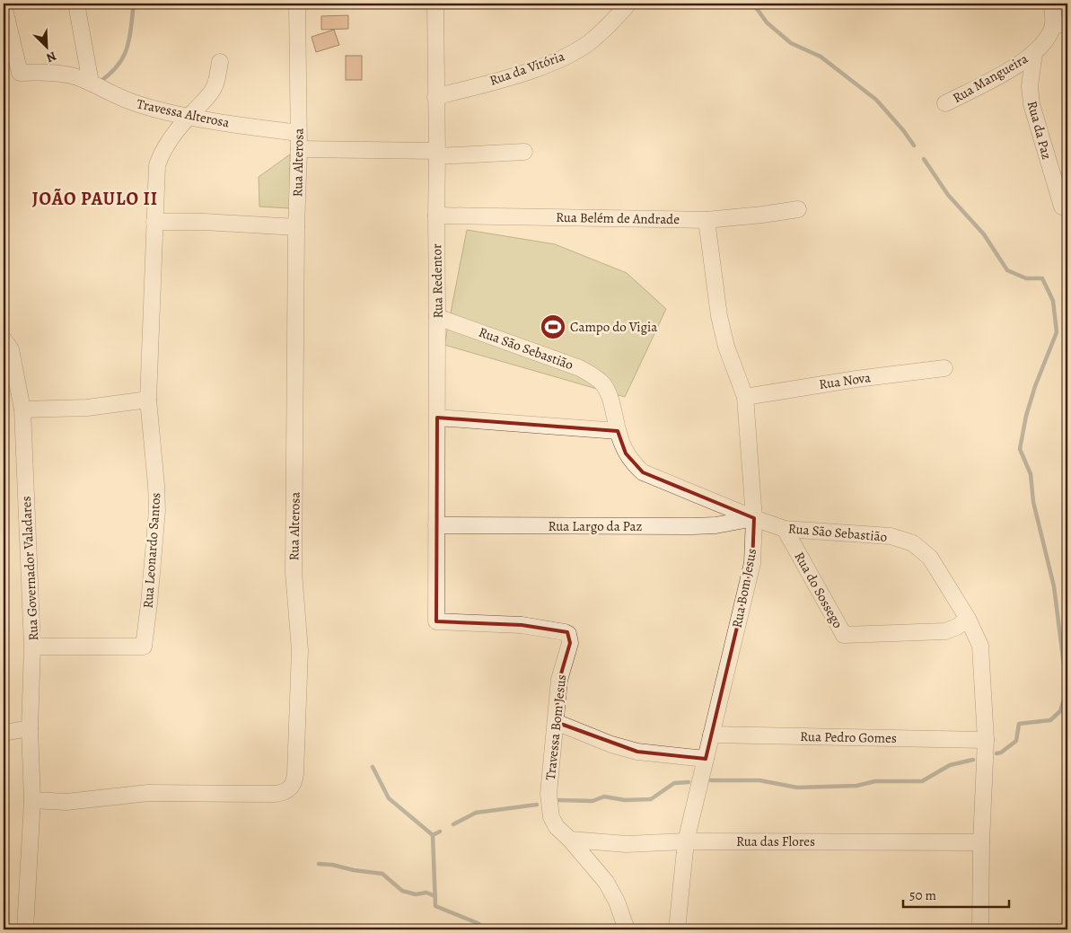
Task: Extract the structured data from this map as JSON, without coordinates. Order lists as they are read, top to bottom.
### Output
{
  "streets": {
    "street": [
      "Rua da Vitória",
      "Rua Mangueira",
      "Travessa Alterosa",
      "Rua da Paz",
      "Rua Alterosa",
      "Rua Belém de Andrade",
      "Rua Redentor",
      "Rua São Sebastião",
      "Rua Nova",
      "Rua Largo da Paz",
      "Rua Leonardo Santos",
      "Rua Governador Valadares",
      "Rua Bom Jesus",
      "Rua do Sossego",
      "Travessa Bom Jesus",
      "Rua Pedro Gomes",
      "Rua das Flores"
    ]
  },
  "crossings": [
    ["Rua da Vitória", "Rua Redentor"],
    ["Rua Mangueira", "Rua da Paz"],
    ["Travessa Alterosa", "Rua Alterosa"],
    ["Travessa Alterosa", "Rua Leonardo Santos"],
    ["Rua Alterosa", "Rua Governador Valadares"],
    ["Rua Belém de Andrade", "Rua Redentor"],
    ["Rua Belém de Andrade", "Rua Bom Jesus"],
    ["Rua Redentor", "Rua São Sebastião"],
    ["Rua Redentor", "Rua Largo da Paz"],
    ["Rua Redentor", "Travessa Bom Jesus"],
    ["Rua São Sebastião", "Rua Largo da Paz"],
    ["Rua São Sebastião", "Rua Bom Jesus"],
    ["Rua São Sebastião", "Rua do Sossego"],
    ["Rua São Sebastião", "Rua Pedro Gomes"],
    ["Rua São Sebastião", "Rua das Flores"],
    ["Rua Nova", "Rua Bom Jesus"],
    ["Rua Largo da Paz", "Rua Bom Jesus"],
    ["Rua Leonardo Santos", "Rua Governador Valadares"],
    ["Rua Bom Jesus", "Rua Pedro Gomes"],
    ["Rua Bom Jesus", "Rua das Flores"],
    ["Travessa Bom Jesus", "Rua das Flores"]
  ],
  "districts": ["JOÃO PAULO II"],
  "places": {
    "sports": ["Campo do Vigia"]
  },
  "scale_bar": "50 m",
  "north": "bottom right"
}
